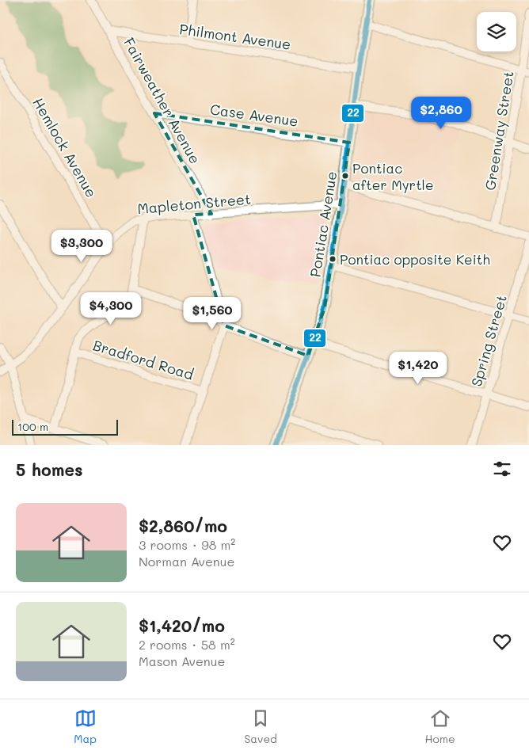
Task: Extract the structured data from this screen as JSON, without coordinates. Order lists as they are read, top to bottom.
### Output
{
  "streets": {
    "main road": ["Pontiac Avenue"],
    "street": [
      "Philmont Avenue",
      "Fairweather Avenue",
      "Case Avenue",
      "Greenway Street",
      "Hemlock Avenue",
      "Mapleton Street",
      "Spring Street",
      "Bradford Road"
    ]
  },
  "crossings": [
    ["Philmont Avenue", "Fairweather Avenue"],
    ["Philmont Avenue", "Pontiac Avenue"],
    ["Fairweather Avenue", "Case Avenue"],
    ["Fairweather Avenue", "Mapleton Street"],
    ["Case Avenue", "Pontiac Avenue"],
    ["Hemlock Avenue", "Mapleton Street"],
    ["Mapleton Street", "Pontiac Avenue"]
  ],
  "places": ["Pontiac after Myrtle", "Pontiac opposite Keith"],
  "lines": ["transit line 22"],
  "scale_bar": "100 m",
  "page": {
    "price": [
      "$2,860",
      "$3,300",
      "$4,300",
      "$1,560",
      "$1,420"
    ],
    "scale": "100 m",
    "heading": "5 homes",
    "list": [
      {
        "name": "$2,860/mo",
        "note": "3 rooms · 98 m² · Norman Avenue"
      },
      {
        "name": "$1,420/mo",
        "note": "2 rooms · 58 m² · Mason Avenue"
      }
    ],
    "tabs": ["Map", "Saved", "Home"]
  }
}
